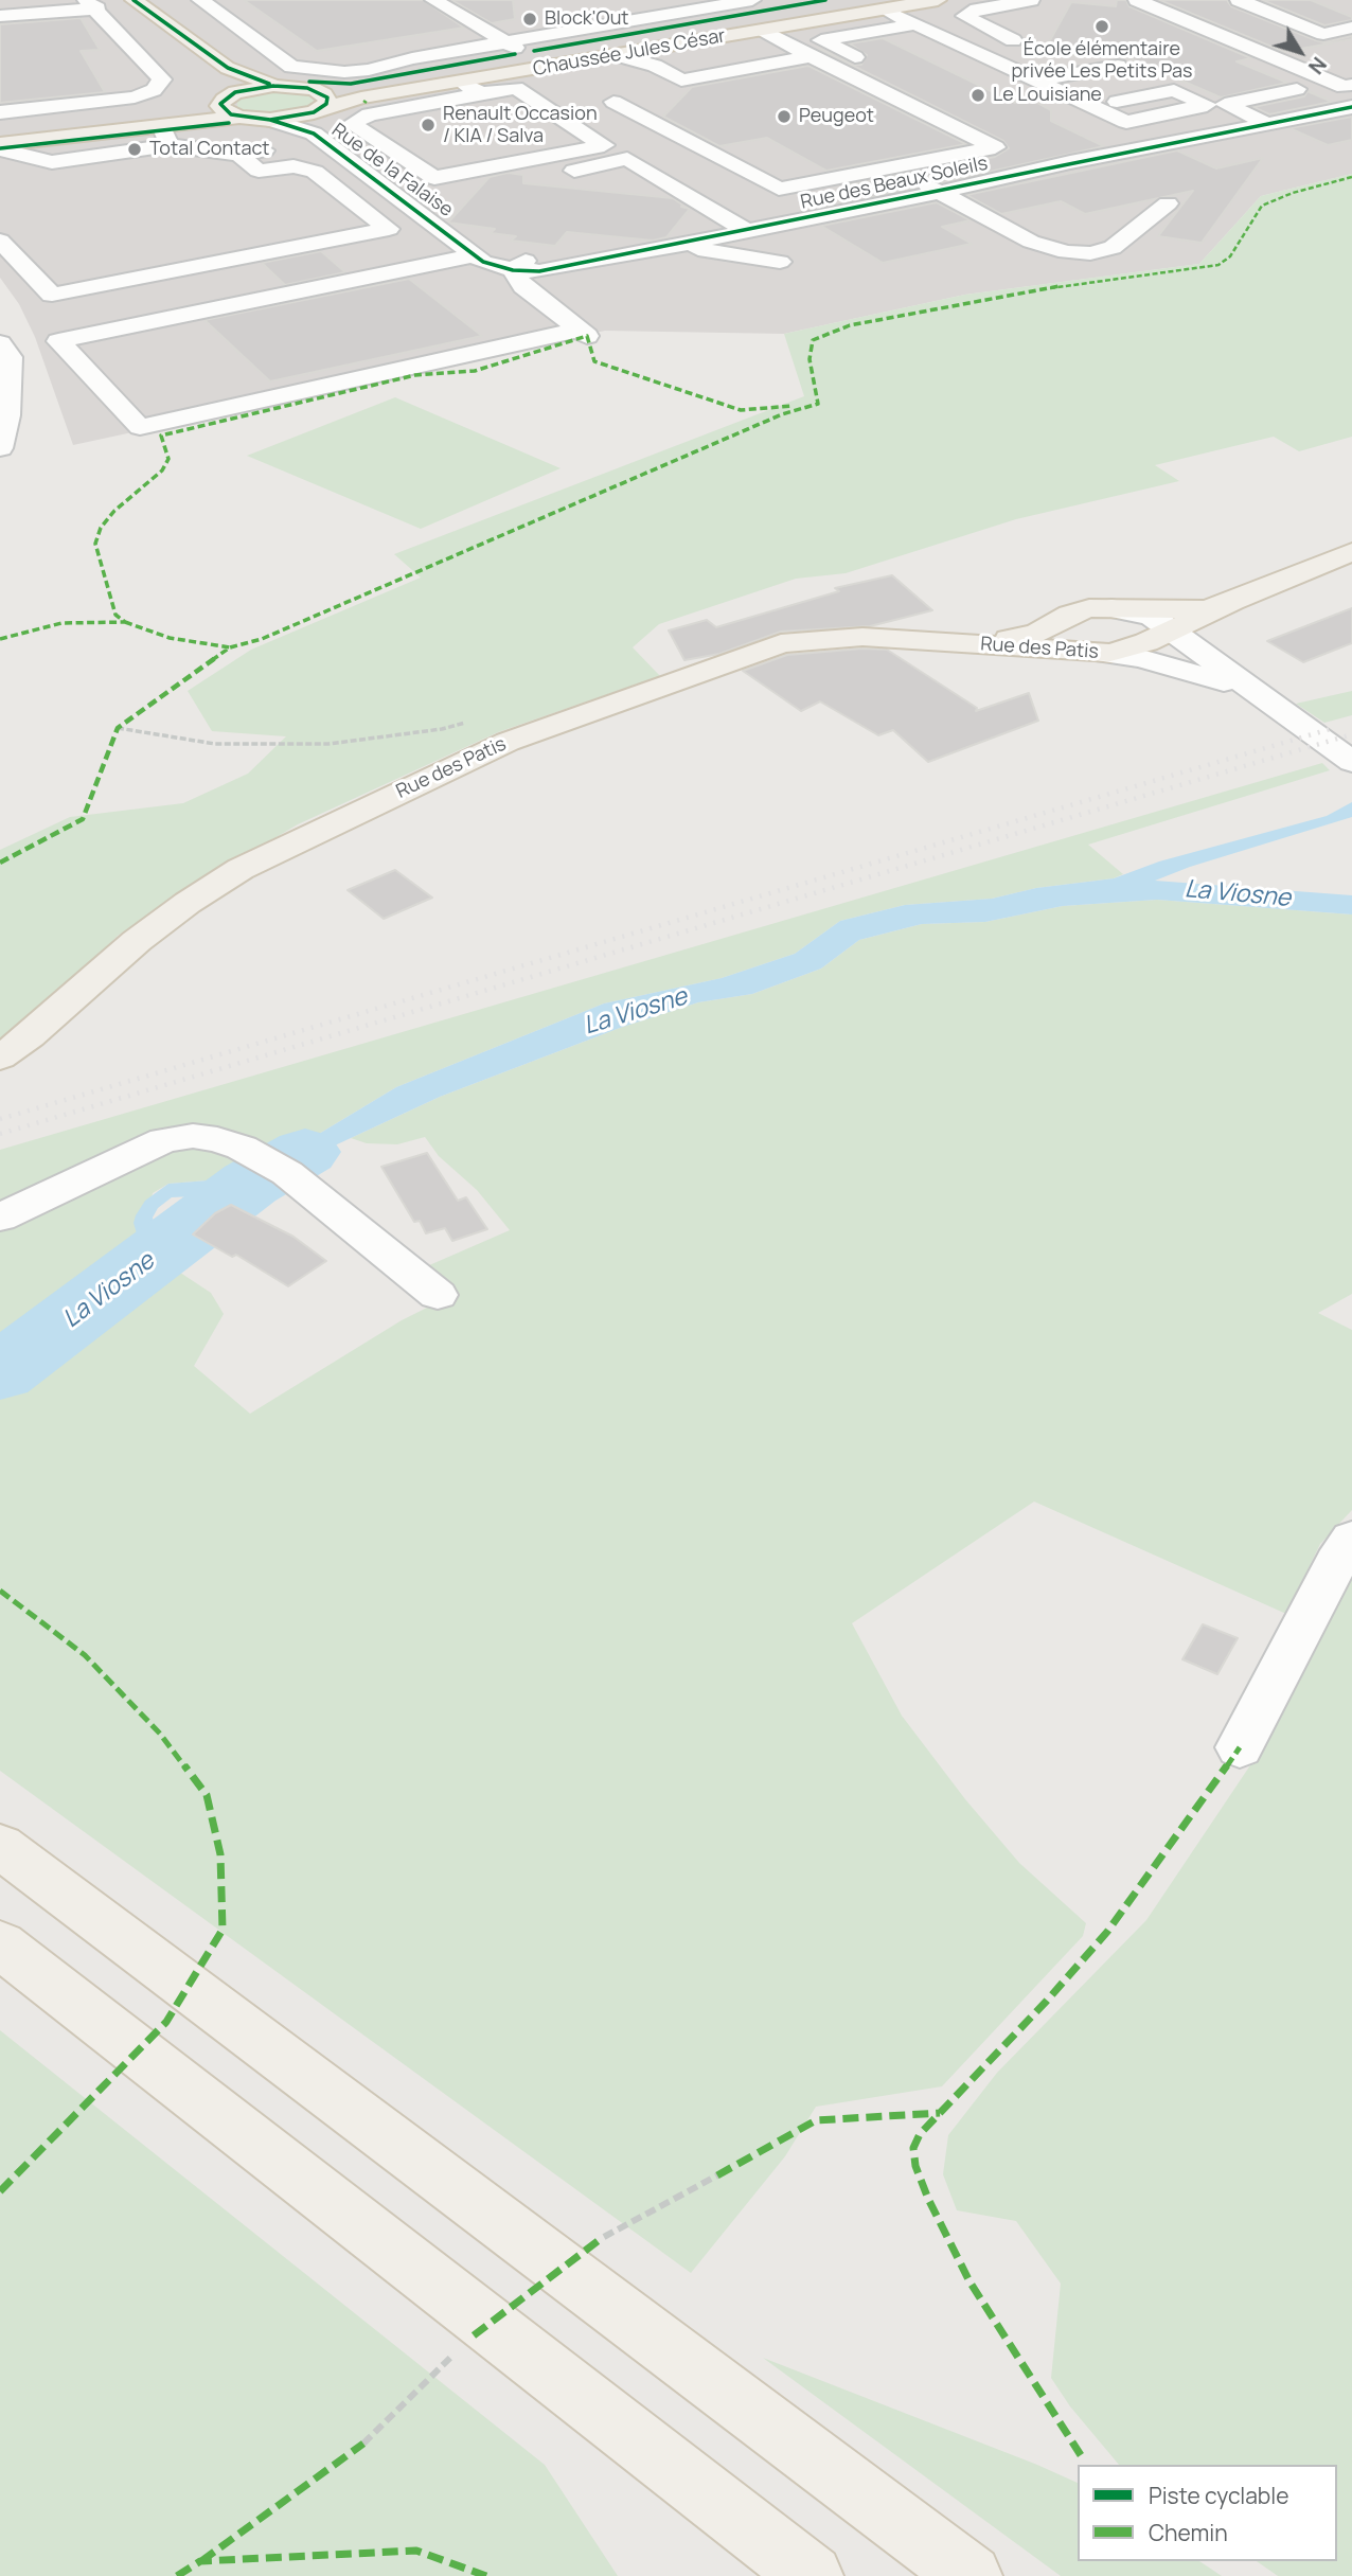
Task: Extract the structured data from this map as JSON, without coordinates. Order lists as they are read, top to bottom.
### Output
{
  "streets": {
    "main road": ["Chaussée Jules César", "Rue des Patis"],
    "street": ["Rue de la Falaise", "Rue des Beaux Soleils"]
  },
  "crossings": [
    ["Chaussée Jules César", "Rue de la Falaise"],
    ["Rue de la Falaise", "Rue des Beaux Soleils"]
  ],
  "water": ["La Viosne"],
  "places": [
    "Block'Out",
    "École élémentaire privée Les Petits Pas",
    "Le Louisiane",
    "Peugeot",
    "Renault Occasion / KIA / Salva",
    "Total Contact"
  ],
  "legend": ["Piste cyclable", "Chemin"],
  "north": "bottom right"
}
